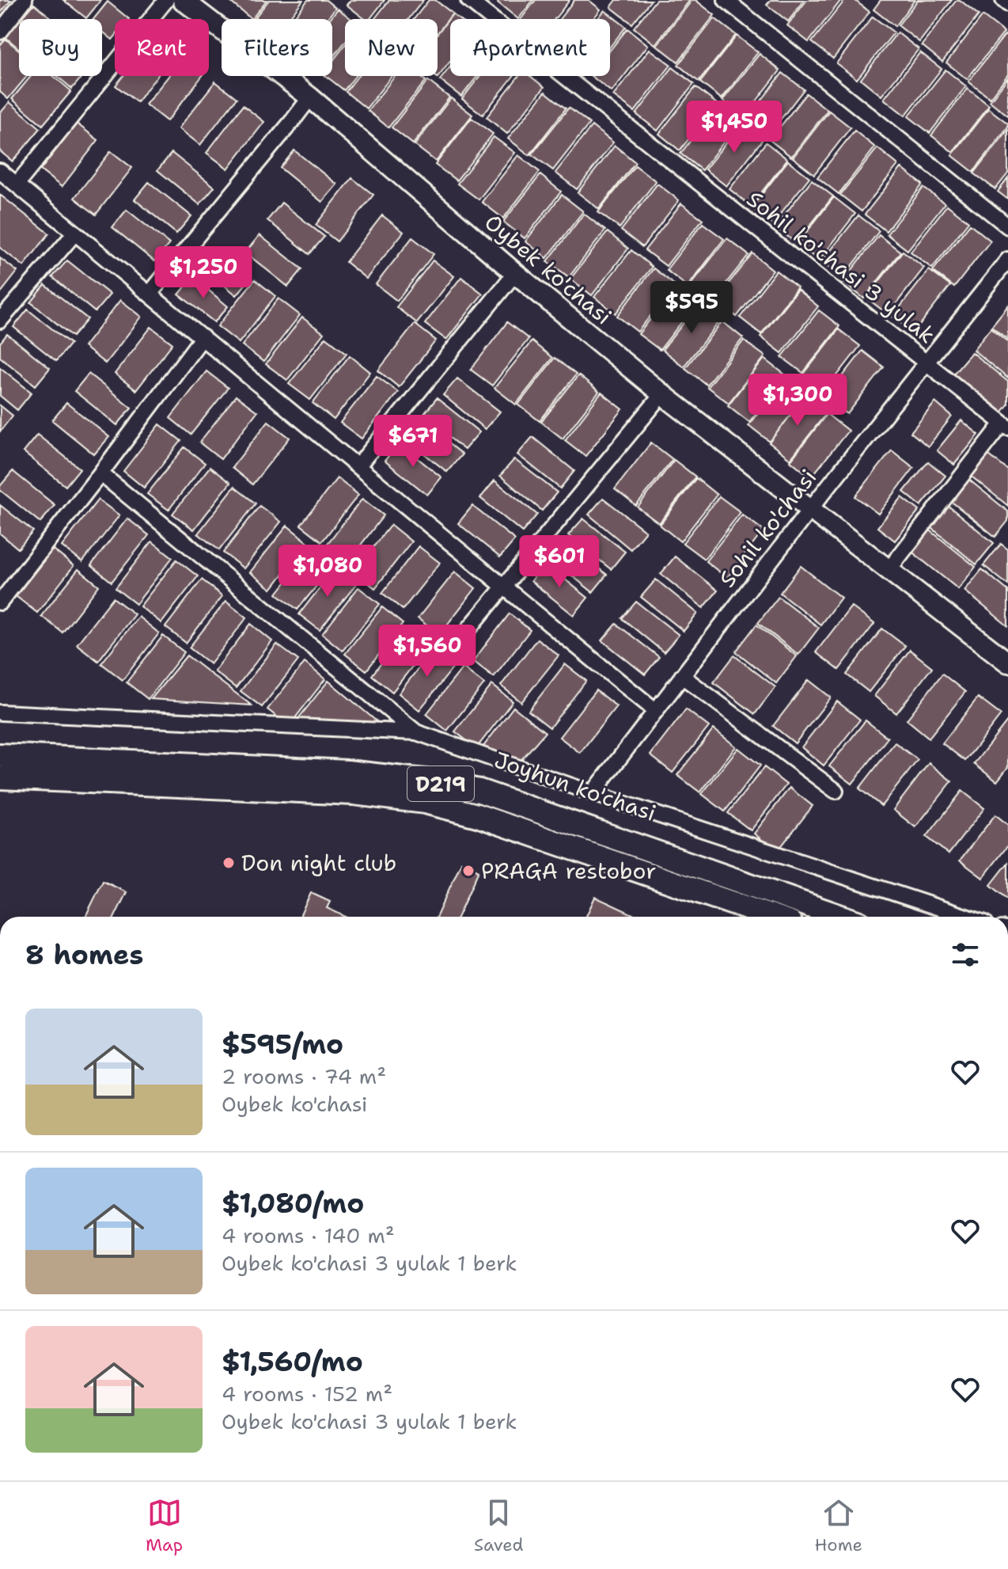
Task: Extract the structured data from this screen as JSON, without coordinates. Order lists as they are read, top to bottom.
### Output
{
  "streets": {
    "main road": ["D219", "Joyhun ko'chasi"],
    "street": ["Sohil ko'chasi 3 yulak", "Oybek ko'chasi", "Sohil ko'chasi"]
  },
  "crossings": [
    ["Sohil ko'chasi 3 yulak", "Sohil ko'chasi"],
    ["Oybek ko'chasi", "Sohil ko'chasi"],
    ["Sohil ko'chasi", "Joyhun ko'chasi"]
  ],
  "places": ["Don night club", "PRAGA restobor"],
  "page": {
    "chip": [
      "Buy",
      "Rent",
      "Filters",
      "New",
      "Apartment"
    ],
    "price": [
      "$1,450",
      "$1,250",
      "$595",
      "$1,300",
      "$671",
      "$601",
      "$1,080",
      "$1,560"
    ],
    "heading": "8 homes",
    "list": [
      {
        "name": "$595/mo",
        "note": "2 rooms · 74 m² · Oybek ko'chasi"
      },
      {
        "name": "$1,080/mo",
        "note": "4 rooms · 140 m² · Oybek ko'chasi 3 yulak 1 berk"
      },
      {
        "name": "$1,560/mo",
        "note": "4 rooms · 152 m² · Oybek ko'chasi 3 yulak 1 berk"
      }
    ],
    "tabs": ["Map", "Saved", "Home"]
  }
}
